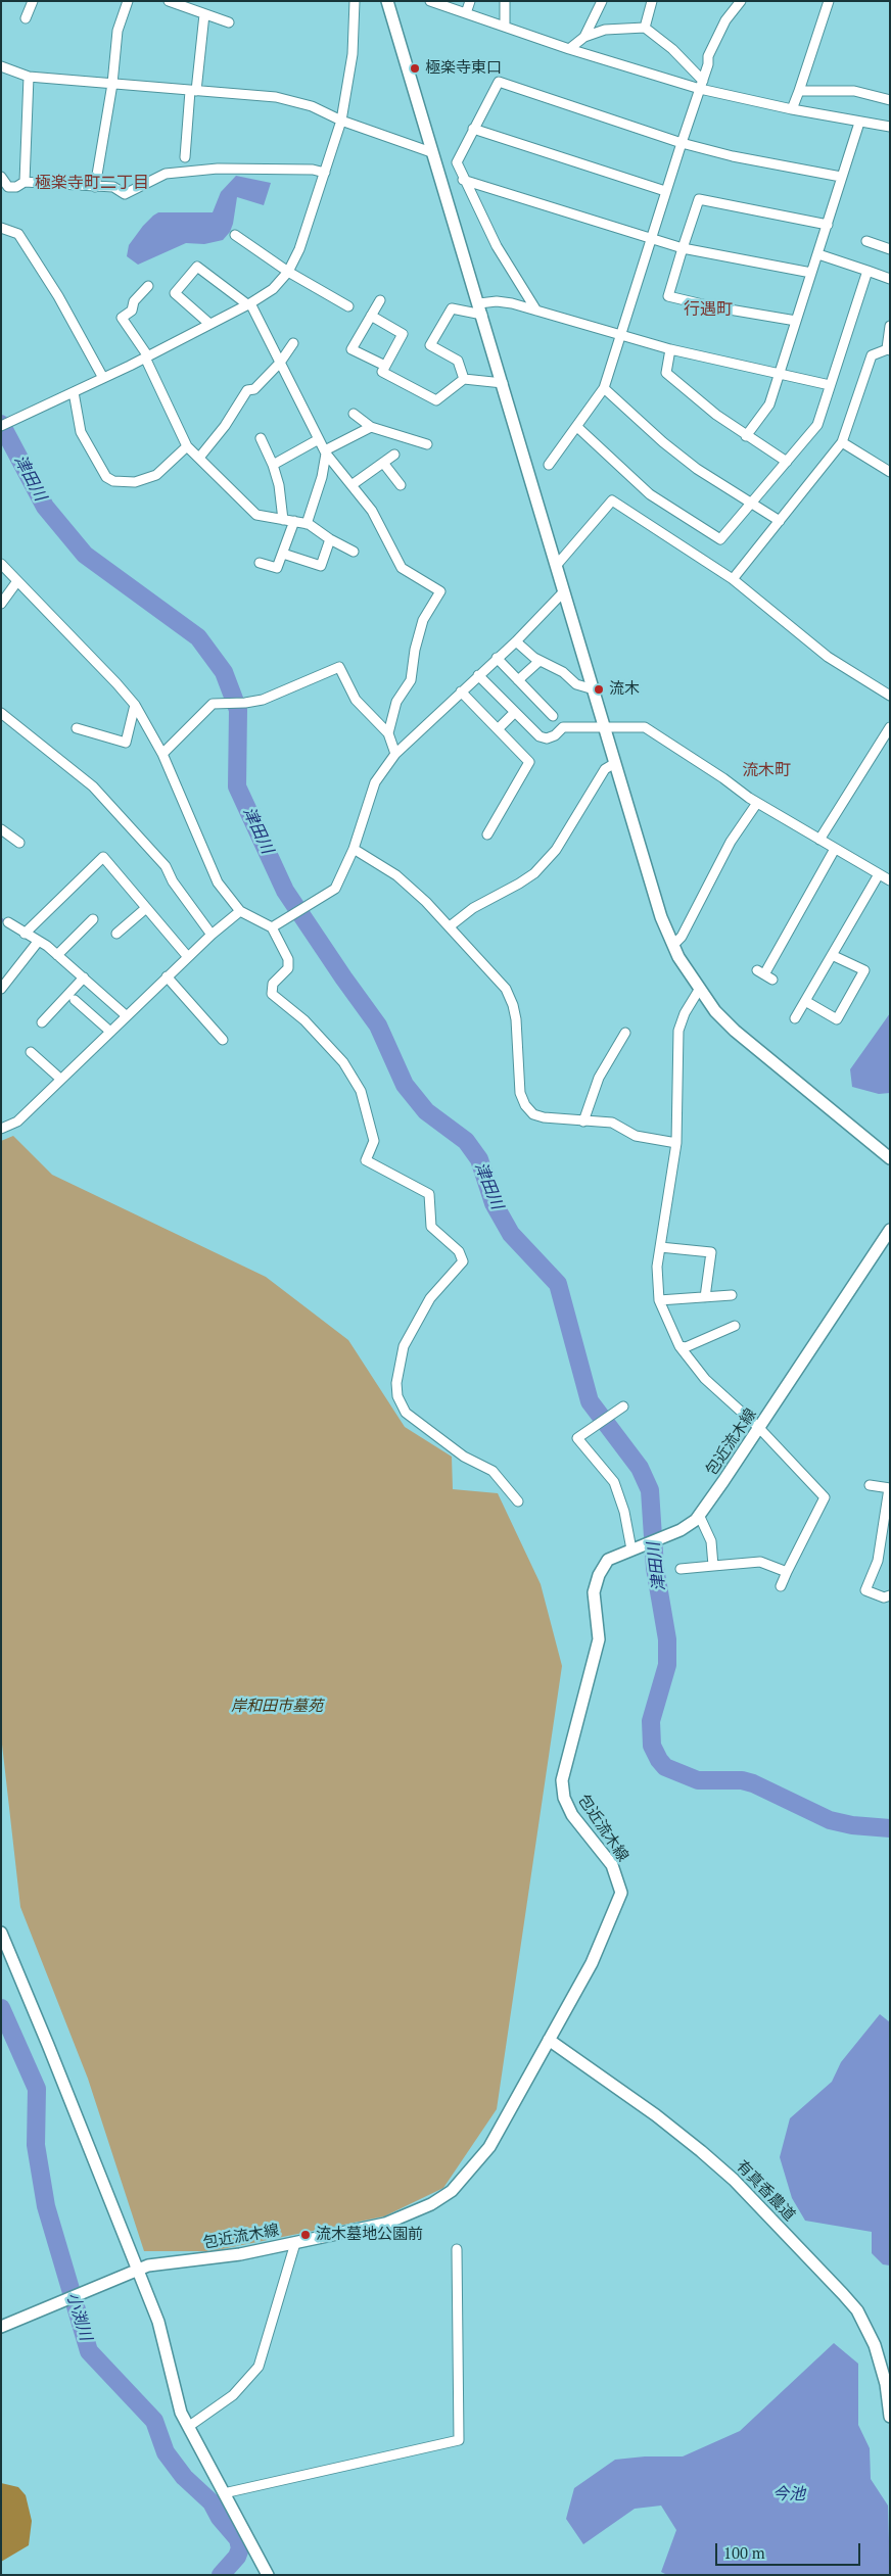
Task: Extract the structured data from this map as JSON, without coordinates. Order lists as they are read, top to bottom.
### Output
{
  "streets": {
    "street": ["包近流木線", "有真香農道"]
  },
  "crossings": [
    ["包近流木線", "有真香農道"]
  ],
  "districts": ["極楽寺町二丁目", "行遇町", "流木町"],
  "water": ["津田川", "小渕川", "今池"],
  "parks": ["岸和田市墓苑"],
  "places": ["極楽寺東口", "流木", "流木墓地公園前"],
  "scale_bar": "100 m"
}
